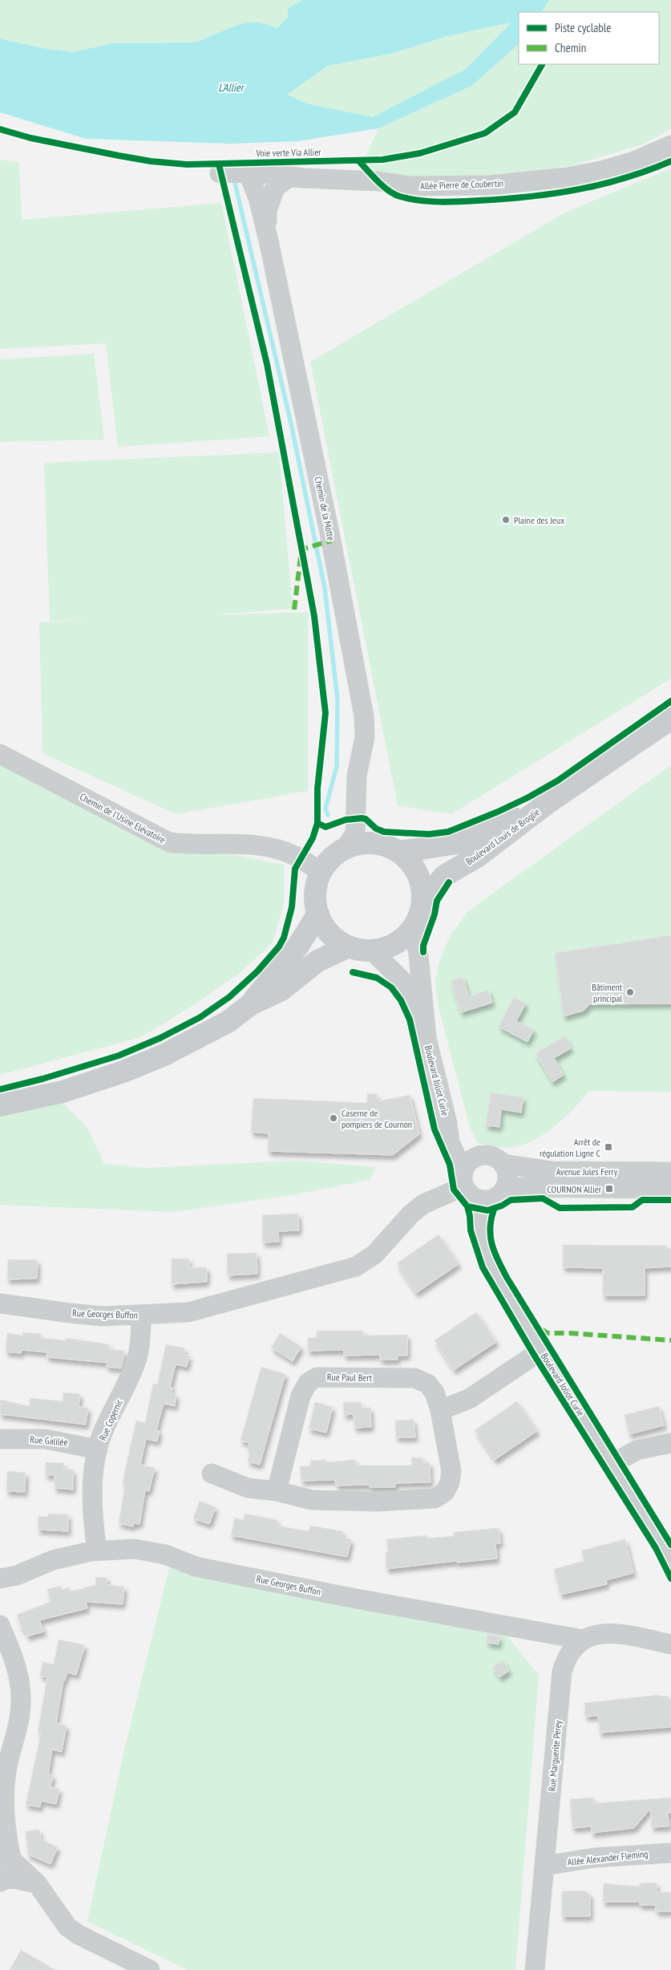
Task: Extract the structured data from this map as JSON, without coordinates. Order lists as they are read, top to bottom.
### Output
{
  "streets": {
    "main road": ["Boulevard Louis de Broglie"],
    "street": [
      "Allée Pierre de Coubertin",
      "Chemin de la Motte",
      "Chemin de l'Usine Elévatoire",
      "Boulevard Joliot Curie",
      "Avenue Jules Ferry",
      "Rue Georges Buffon",
      "Rue Paul Bert",
      "Rue Copernic",
      "Rue Galilée",
      "Rue Marguerite Perey",
      "Allée Alexander Fleming"
    ],
    "cycle path": ["Voie verte Via Allier"]
  },
  "crossings": [
    ["Allée Pierre de Coubertin", "Chemin de la Motte"],
    ["Chemin de la Motte", "Chemin de l'Usine Elévatoire"],
    ["Chemin de la Motte", "Boulevard Louis de Broglie"],
    ["Chemin de la Motte", "Boulevard Joliot Curie"],
    ["Chemin de l'Usine Elévatoire", "Boulevard Louis de Broglie"],
    ["Chemin de l'Usine Elévatoire", "Boulevard Joliot Curie"],
    ["Boulevard Louis de Broglie", "Boulevard Joliot Curie"],
    ["Boulevard Joliot Curie", "Avenue Jules Ferry"],
    ["Boulevard Joliot Curie", "Rue Georges Buffon"],
    ["Avenue Jules Ferry", "Rue Georges Buffon"],
    ["Rue Georges Buffon", "Rue Copernic"],
    ["Rue Georges Buffon", "Rue Marguerite Perey"],
    ["Rue Copernic", "Rue Galilée"],
    ["Rue Marguerite Perey", "Allée Alexander Fleming"]
  ],
  "water": ["L'Allier"],
  "places": {
    "other": ["Plaine des Jeux", "Bâtiment principal", "Caserne de pompiers de Cournon"],
    "transit": ["Arrêt de régulation Ligne C", "COURNON Allier"]
  },
  "legend": ["Piste cyclable", "Chemin"]
}
